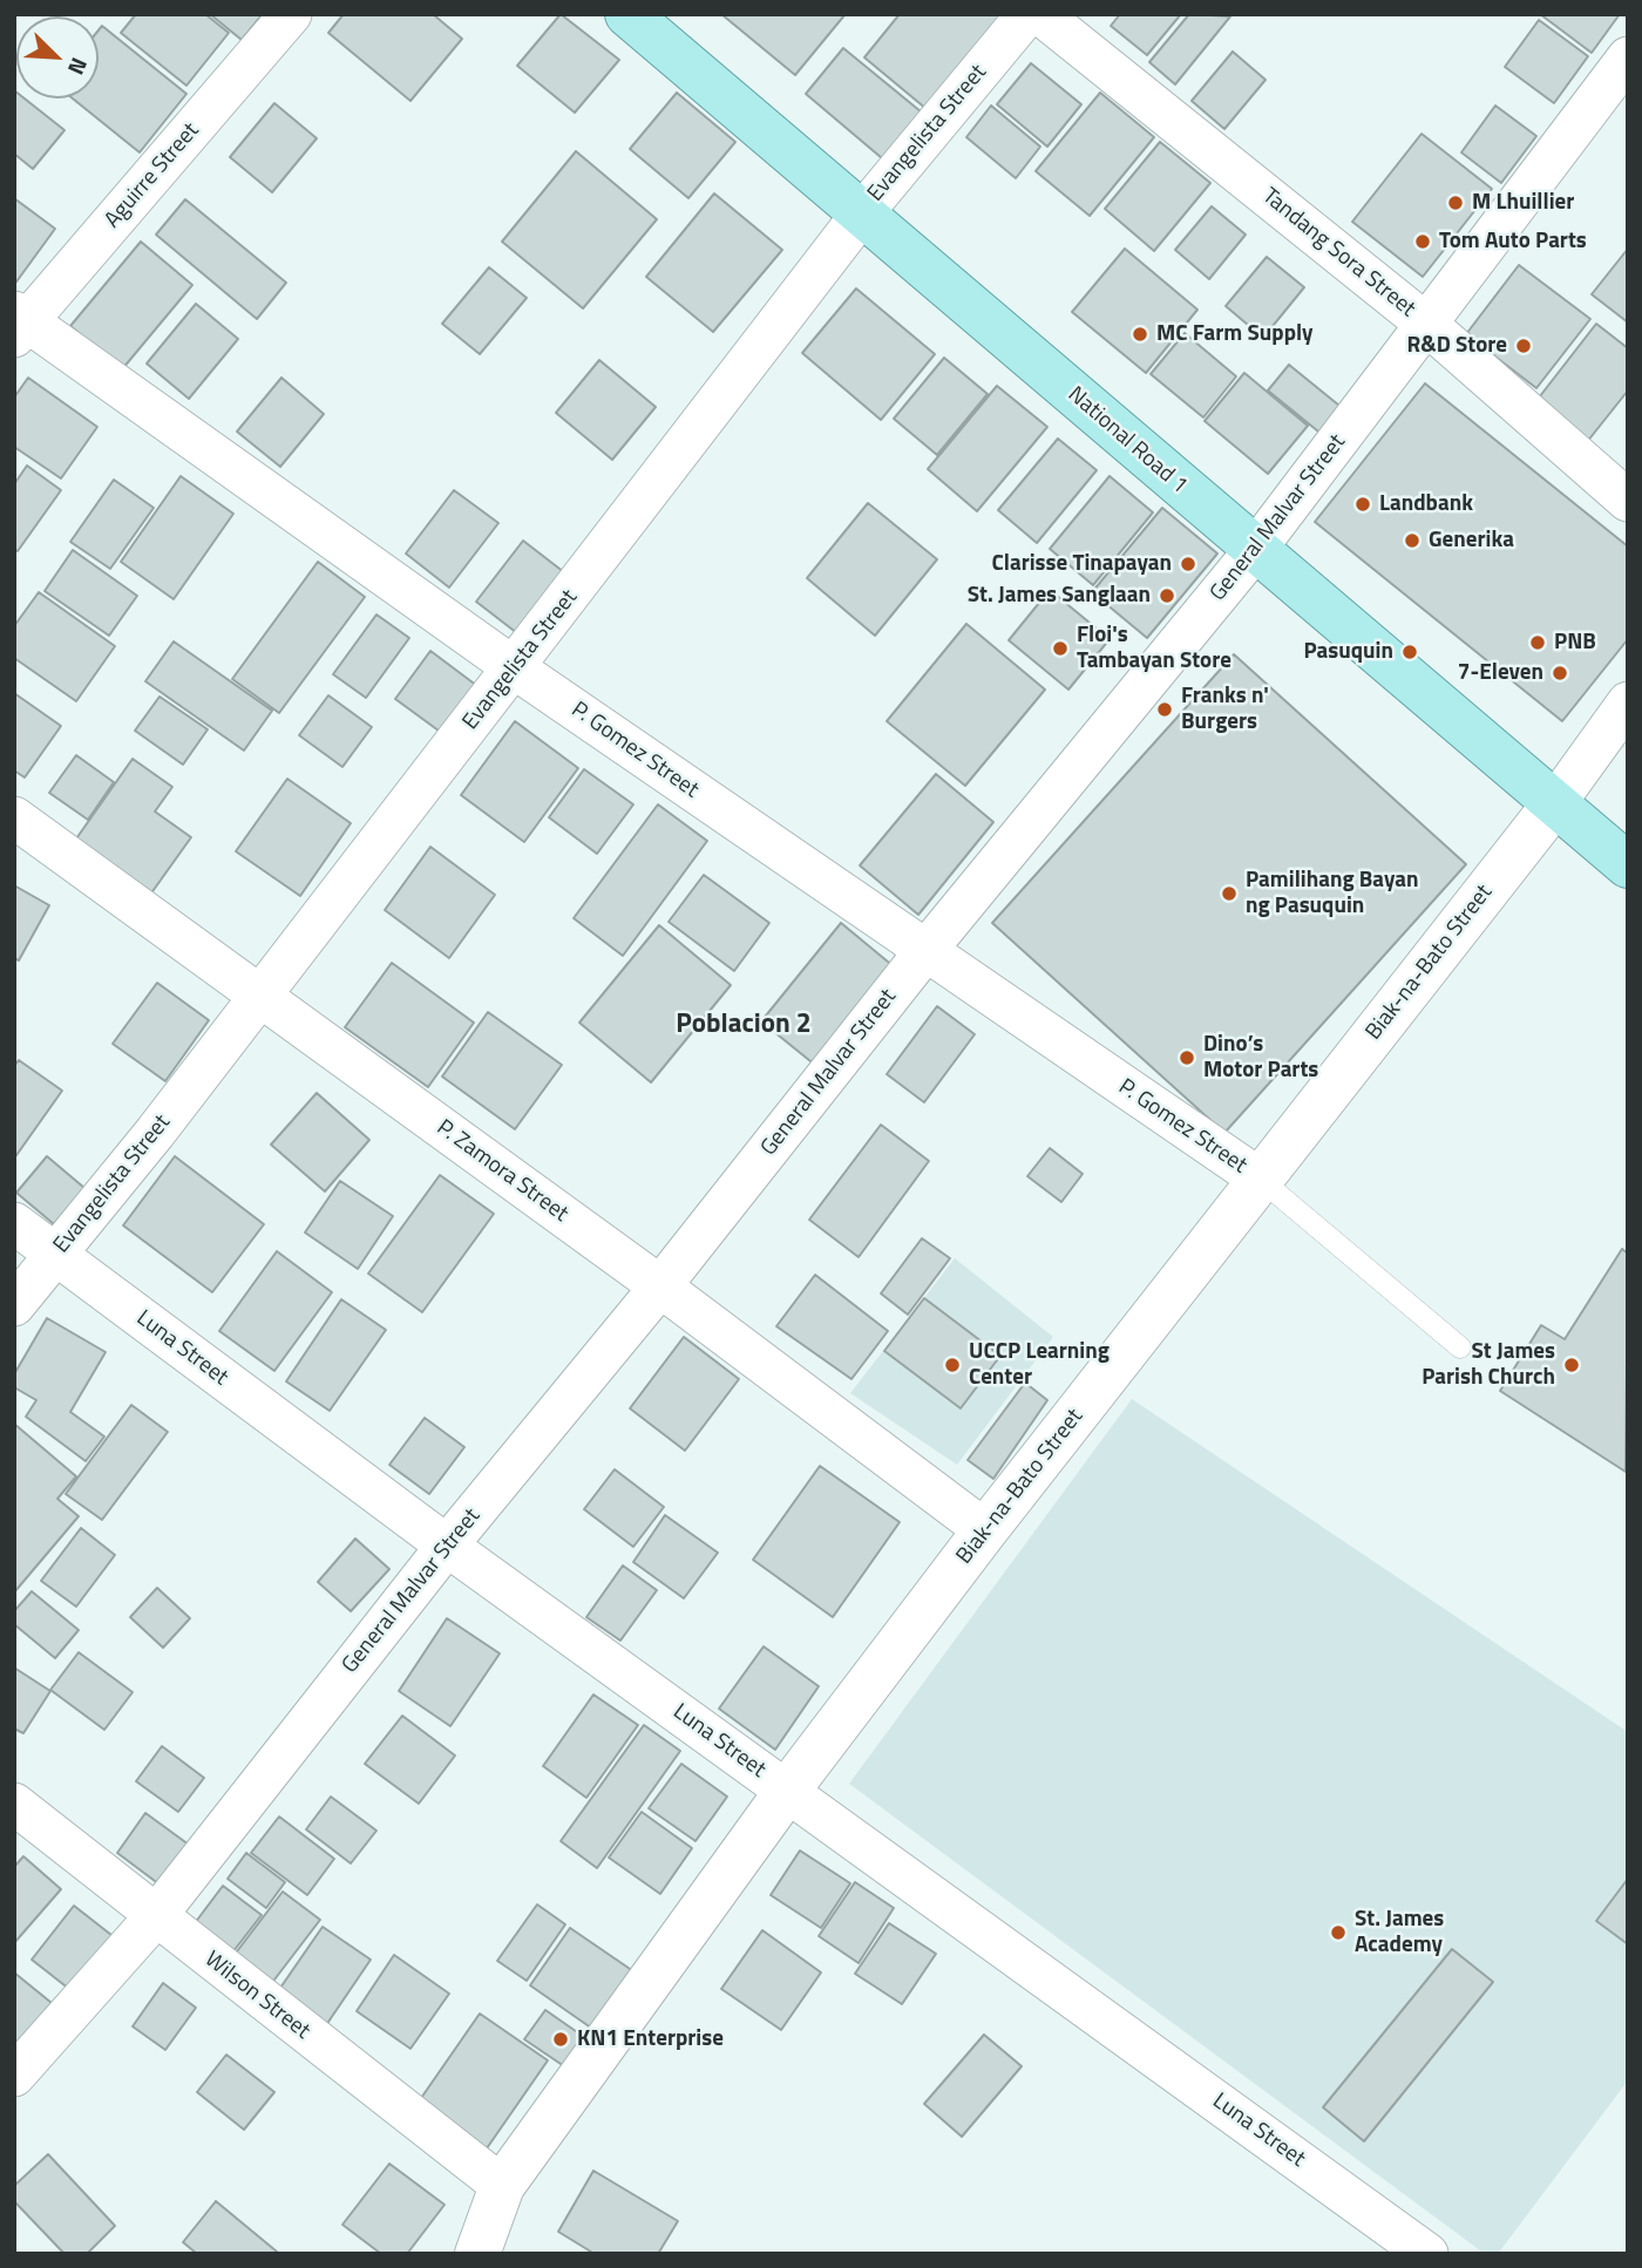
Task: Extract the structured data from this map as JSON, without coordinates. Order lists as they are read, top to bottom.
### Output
{
  "streets": {
    "main road": ["National Road 1", "Biak-na-Bato Street"],
    "street": [
      "Evangelista Street",
      "Aguirre Street",
      "Tandang Sora Street",
      "General Malvar Street",
      "P. Gomez Street",
      "P. Zamora Street",
      "Luna Street",
      "Wilson Street"
    ]
  },
  "crossings": [
    ["Evangelista Street", "National Road 1"],
    ["Evangelista Street", "P. Gomez Street"],
    ["Evangelista Street", "P. Zamora Street"],
    ["Evangelista Street", "Luna Street"],
    ["Aguirre Street", "P. Gomez Street"],
    ["Tandang Sora Street", "General Malvar Street"],
    ["National Road 1", "General Malvar Street"],
    ["National Road 1", "Biak-na-Bato Street"],
    ["General Malvar Street", "P. Gomez Street"],
    ["General Malvar Street", "P. Zamora Street"],
    ["General Malvar Street", "Luna Street"],
    ["General Malvar Street", "Wilson Street"],
    ["P. Gomez Street", "Biak-na-Bato Street"],
    ["Biak-na-Bato Street", "P. Zamora Street"],
    ["Biak-na-Bato Street", "Luna Street"],
    ["Biak-na-Bato Street", "Wilson Street"]
  ],
  "districts": ["Poblacion 2"],
  "places": [
    "M Lhuillier",
    "Tom Auto Parts",
    "MC Farm Supply",
    "R&D Store",
    "Landbank",
    "Generika",
    "Clarisse Tinapayan",
    "St. James Sanglaan",
    "PNB",
    "Floi's Tambayan Store",
    "Pasuquin",
    "7-Eleven",
    "Franks n' Burgers",
    "Pamilihang Bayan ng Pasuquin",
    "Dino’s Motor Parts",
    "UCCP Learning Center",
    "St James Parish Church",
    "St. James Academy",
    "KN1 Enterprise"
  ],
  "north": "bottom right"
}
